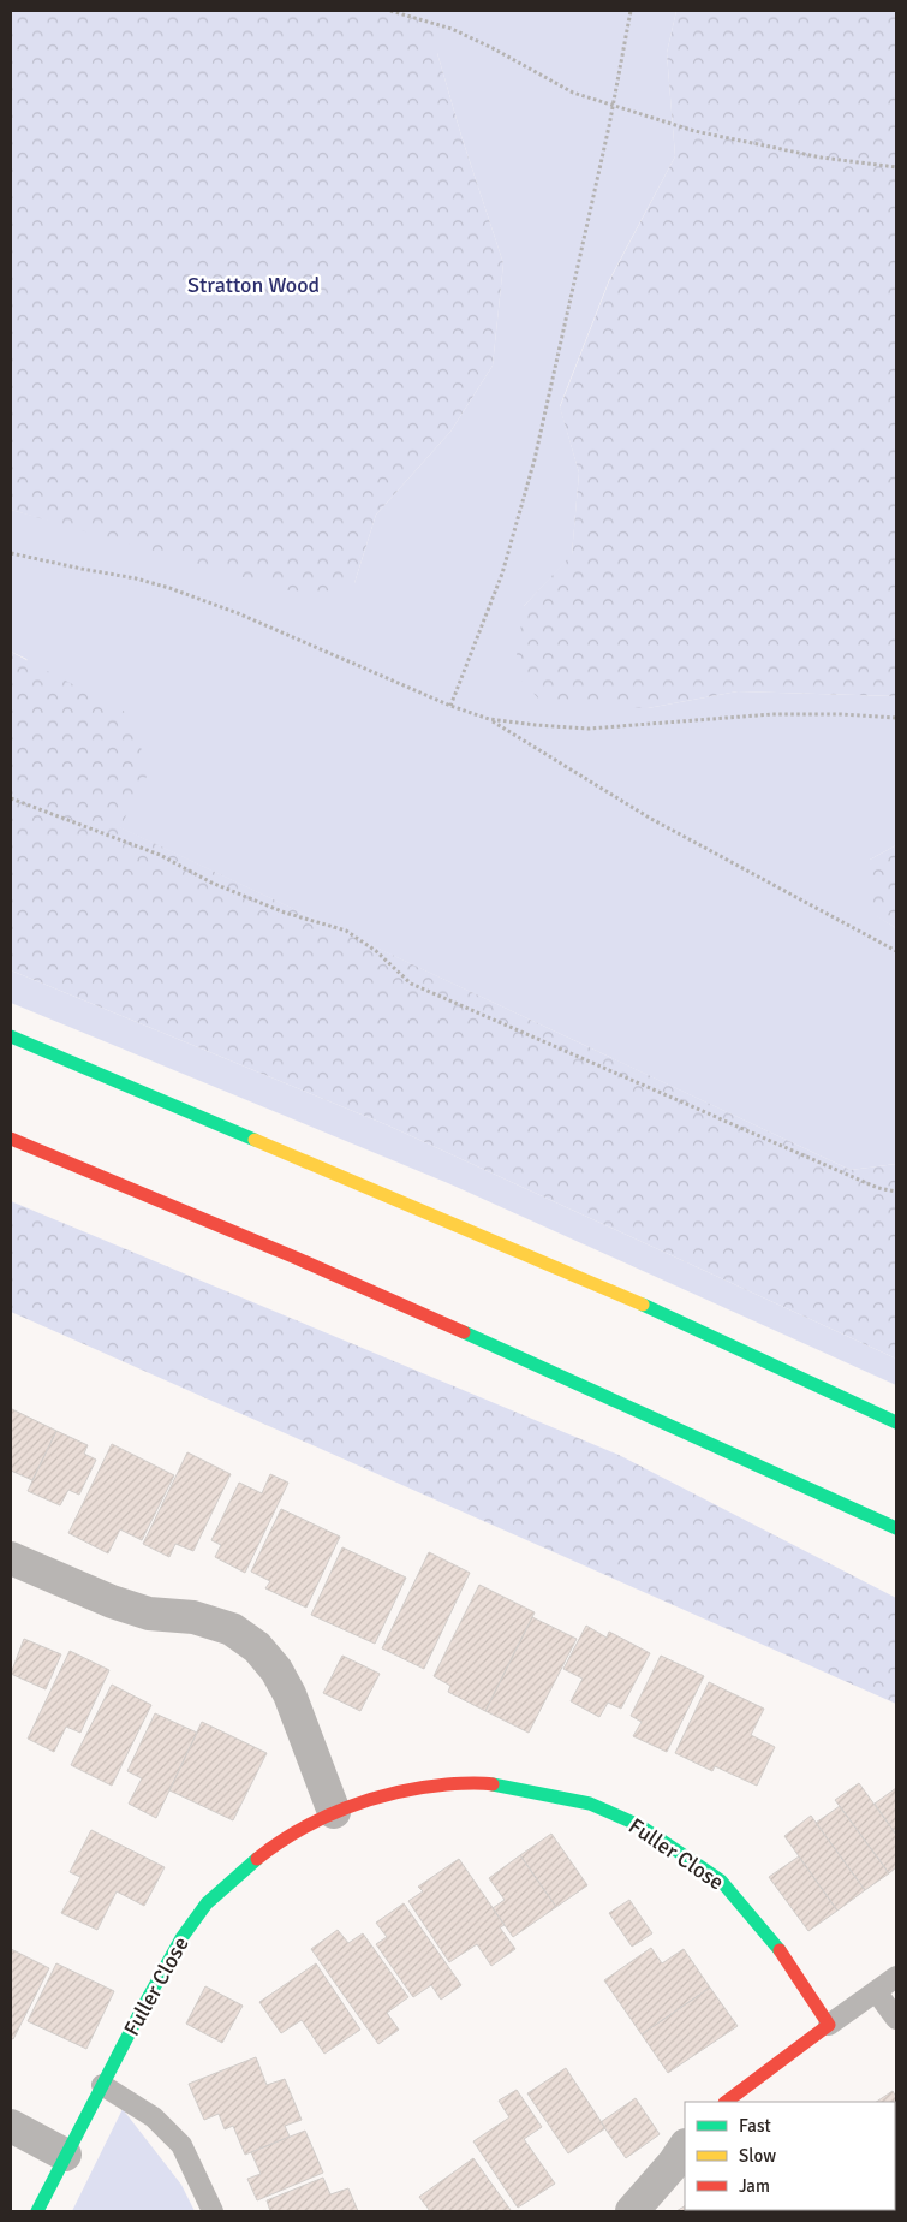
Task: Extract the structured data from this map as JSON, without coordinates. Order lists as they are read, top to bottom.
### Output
{
  "streets": {
    "main road": ["Fuller Close"]
  },
  "parks": ["Stratton Wood"],
  "legend": ["Fast", "Slow", "Jam"]
}
